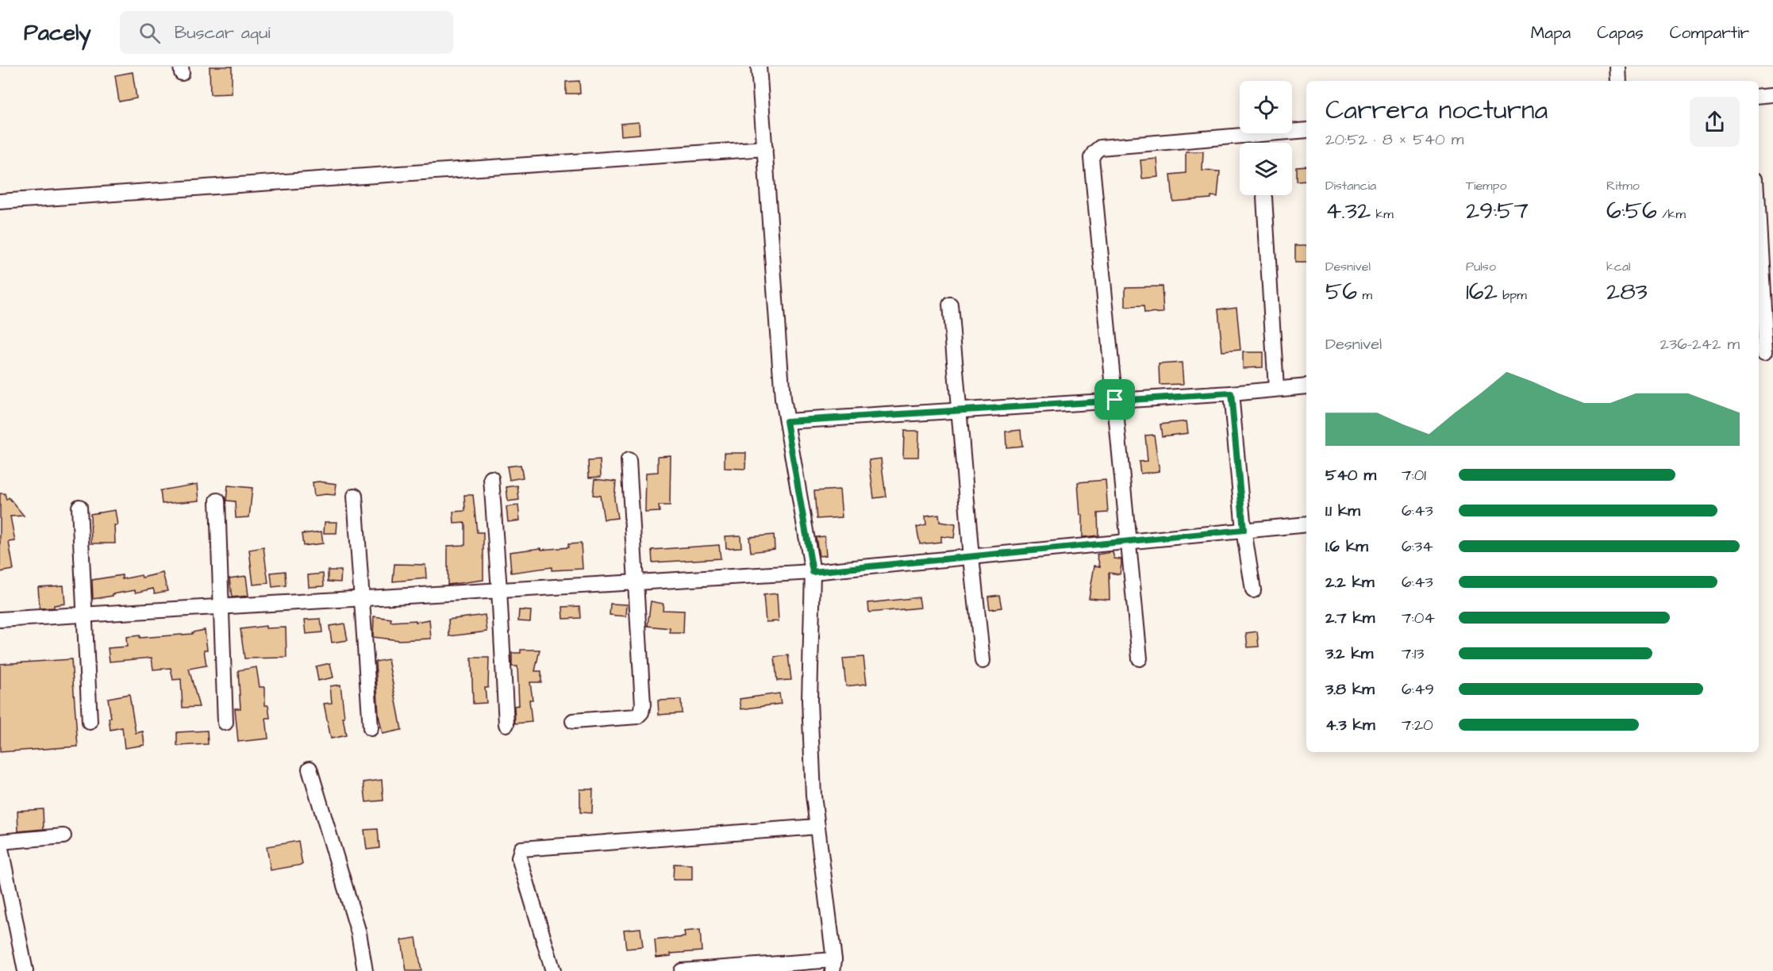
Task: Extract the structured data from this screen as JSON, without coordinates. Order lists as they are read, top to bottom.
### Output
{
  "page": {
    "header": "Pacely",
    "search": "Buscar aquí",
    "nav": ["Mapa", "Capas", "Compartir"],
    "heading": ["Carrera nocturna", "20:52 · 8 × 540 m"],
    "stats": [
      ["Distancia", "4.32 km"],
      ["Tiempo", "29:57"],
      ["Ritmo", "6:56 /km"],
      ["Desnivel", "56 m"],
      ["Pulso", "162 bpm"],
      ["kcal", "283"]
    ],
    "chart": ["Desnivel", "236–242 m"],
    "list": [
      {
        "name": "540 m",
        "note": "7:01"
      },
      {
        "name": "1.1 km",
        "note": "6:43"
      },
      {
        "name": "1.6 km",
        "note": "6:34"
      },
      {
        "name": "2.2 km",
        "note": "6:43"
      },
      {
        "name": "2.7 km",
        "note": "7:04"
      },
      {
        "name": "3.2 km",
        "note": "7:13"
      },
      {
        "name": "3.8 km",
        "note": "6:49"
      },
      {
        "name": "4.3 km",
        "note": "7:20"
      }
    ]
  }
}
